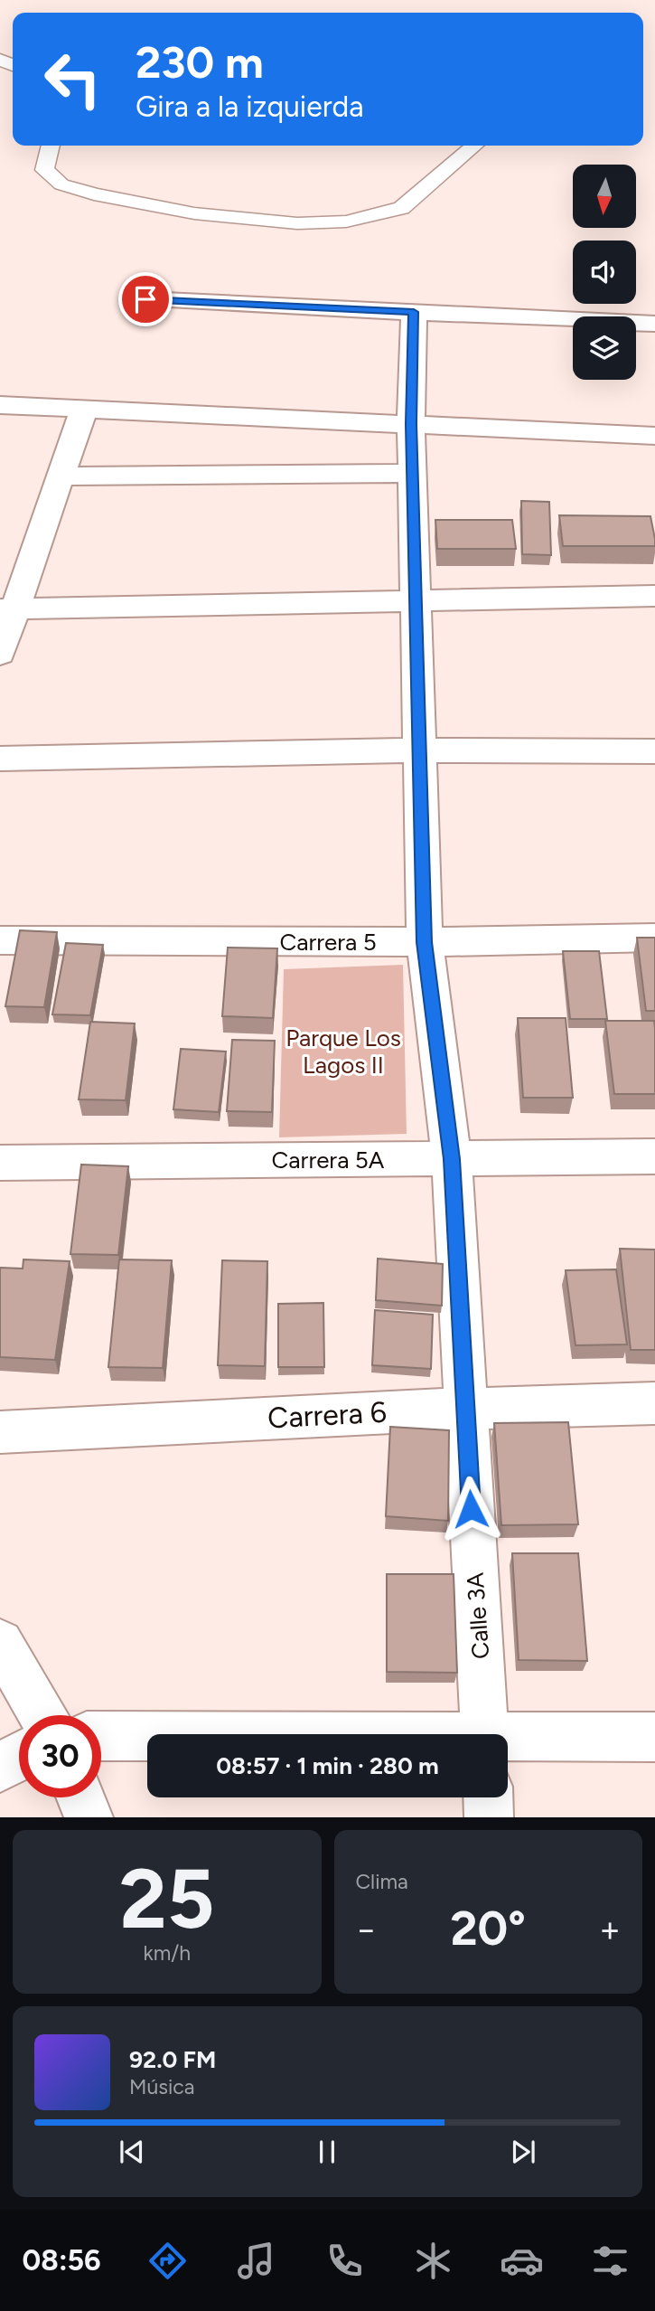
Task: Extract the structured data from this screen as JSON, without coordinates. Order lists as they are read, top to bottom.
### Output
{
  "streets": {
    "street": [
      "Carrera 5",
      "Carrera 5A",
      "Carrera 6",
      "Calle 3A"
    ]
  },
  "crossings": [
    ["Carrera 5", "Calle 3A"],
    ["Carrera 5A", "Calle 3A"],
    ["Carrera 6", "Calle 3A"]
  ],
  "parks": ["Parque Los Lagos II"],
  "north": "bottom",
  "page": {
    "turn": ["230 m", "Gira a la izquierda"],
    "limit": "30",
    "trip": "08:57 · 1 min · 280 m",
    "tile": [
      ["25", "km/h"],
      "Clima"
    ],
    "heat": ["−", "20°", "+"],
    "song": ["92.0 FM", "Música"],
    "tabs": "08:56"
  }
}
